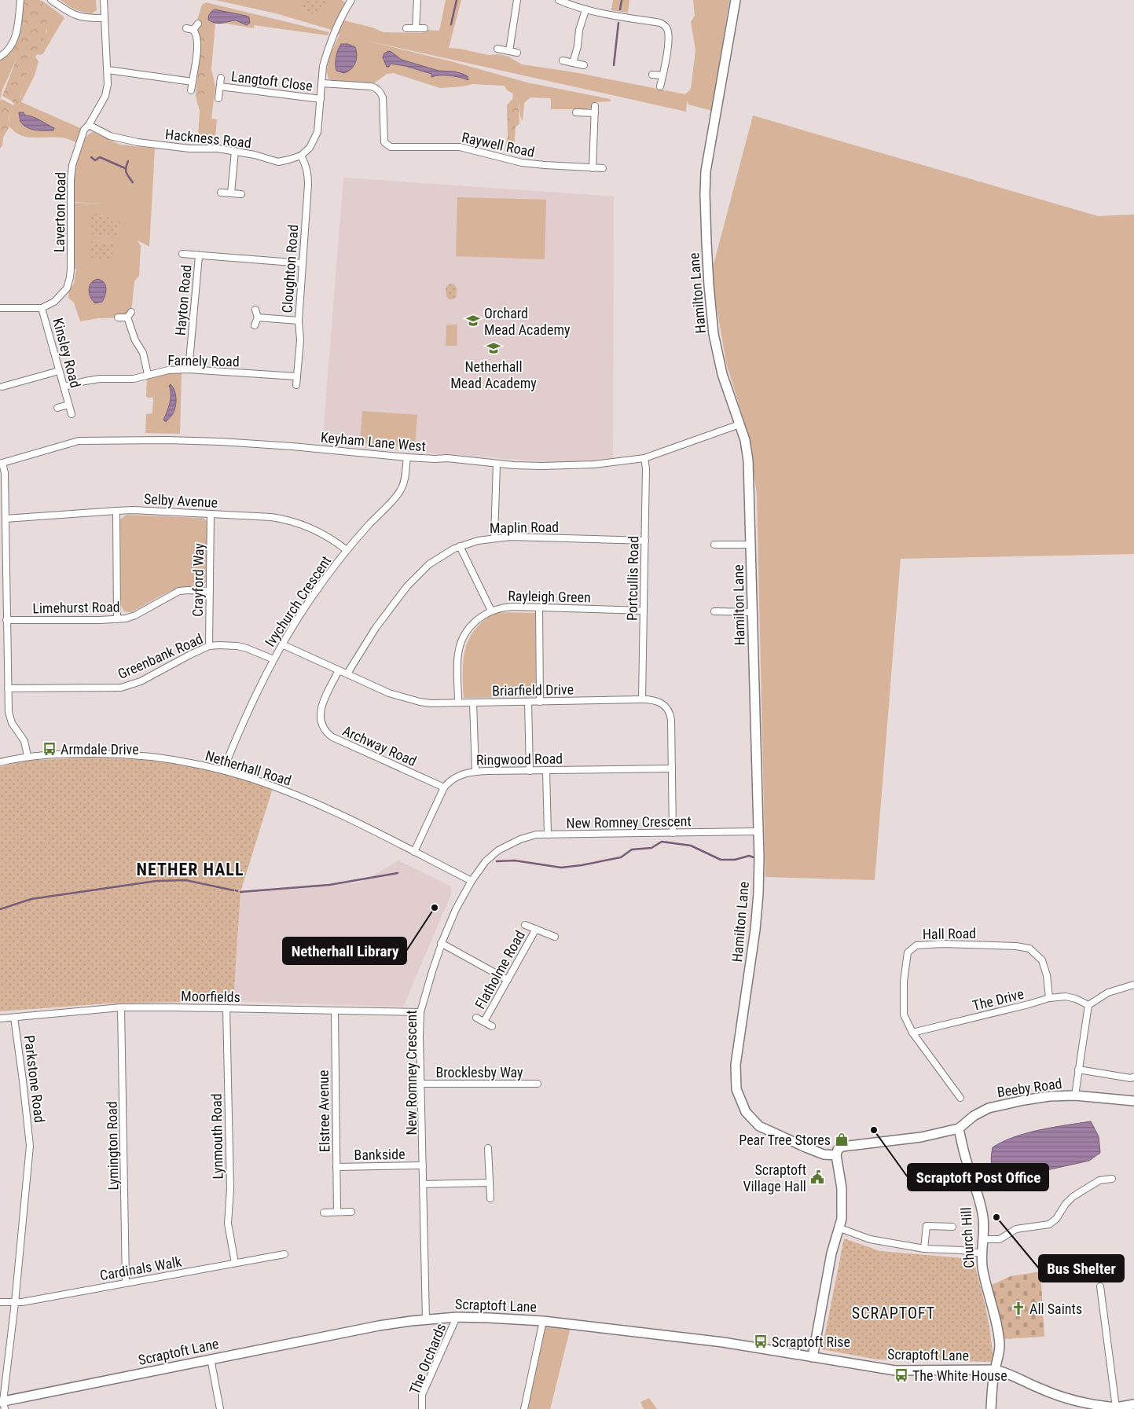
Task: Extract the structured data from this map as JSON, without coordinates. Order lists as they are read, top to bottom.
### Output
{
  "streets": {
    "street": [
      "Langtoft Close",
      "Hackness Road",
      "Raywell Road",
      "Laverton Road",
      "Cloughton Road",
      "Hamilton Lane",
      "Hayton Road",
      "Kinsley Road",
      "Farnely Road",
      "Keyham Lane West",
      "Selby Avenue",
      "Maplin Road",
      "Portcullis Road",
      "Crayford Way",
      "Rayleigh Green",
      "Ivychurch Crescent",
      "Limehurst Road",
      "Greenbank Road",
      "Briarfield Drive",
      "Archway Road",
      "Ringwood Road",
      "Netherhall Road",
      "New Romney Crescent",
      "Hall Road",
      "Flatholme Road",
      "Moorfields",
      "The Drive",
      "Brocklesby Way",
      "Parkstone Road",
      "Beeby Road",
      "Elstree Avenue",
      "Lynmouth Road",
      "Lymington Road",
      "Bankside",
      "Church Hill",
      "Cardinals Walk",
      "Scraptoft Lane",
      "The Orchards"
    ]
  },
  "crossings": [
    ["Hackness Road", "Laverton Road"],
    ["Hackness Road", "Cloughton Road"],
    ["Laverton Road", "Kinsley Road"],
    ["Cloughton Road", "Hayton Road"],
    ["Cloughton Road", "Farnely Road"],
    ["Hamilton Lane", "Keyham Lane West"],
    ["Hamilton Lane", "New Romney Crescent"],
    ["Hayton Road", "Farnely Road"],
    ["Kinsley Road", "Farnely Road"],
    ["Keyham Lane West", "Portcullis Road"],
    ["Keyham Lane West", "Ivychurch Crescent"],
    ["Selby Avenue", "Crayford Way"],
    ["Selby Avenue", "Ivychurch Crescent"],
    ["Maplin Road", "Portcullis Road"],
    ["Maplin Road", "Briarfield Drive"],
    ["Portcullis Road", "Rayleigh Green"],
    ["Portcullis Road", "Briarfield Drive"],
    ["Crayford Way", "Limehurst Road"],
    ["Crayford Way", "Greenbank Road"],
    ["Rayleigh Green", "Briarfield Drive"],
    ["Ivychurch Crescent", "Greenbank Road"],
    ["Ivychurch Crescent", "Briarfield Drive"],
    ["Ivychurch Crescent", "Netherhall Road"],
    ["Briarfield Drive", "Archway Road"],
    ["Briarfield Drive", "Ringwood Road"],
    ["Briarfield Drive", "New Romney Crescent"],
    ["Archway Road", "Ringwood Road"],
    ["Ringwood Road", "Netherhall Road"],
    ["Netherhall Road", "New Romney Crescent"],
    ["New Romney Crescent", "Moorfields"],
    ["New Romney Crescent", "Brocklesby Way"],
    ["New Romney Crescent", "Bankside"],
    ["New Romney Crescent", "Scraptoft Lane"],
    ["Hall Road", "The Drive"],
    ["Moorfields", "Parkstone Road"],
    ["Moorfields", "Elstree Avenue"],
    ["Moorfields", "Lynmouth Road"],
    ["Moorfields", "Lymington Road"],
    ["Parkstone Road", "Cardinals Walk"],
    ["Parkstone Road", "Scraptoft Lane"],
    ["Beeby Road", "Church Hill"],
    ["Elstree Avenue", "Bankside"],
    ["Lynmouth Road", "Cardinals Walk"],
    ["Lymington Road", "Cardinals Walk"],
    ["Church Hill", "Scraptoft Lane"],
    ["Scraptoft Lane", "The Orchards"]
  ],
  "districts": ["NETHER HALL", "SCRAPTOFT"],
  "places": {
    "school or university": ["Orchard Mead Academy", "Netherhall Mead Academy"],
    "bus stop": ["Armdale Drive", "Scraptoft Rise", "The White House"],
    "other": ["Netherhall Library", "Scraptoft Post Office", "Bus Shelter"],
    "shop": ["Pear Tree Stores"],
    "public building": ["Scraptoft Village Hall"],
    "church": ["All Saints"]
  }
}
